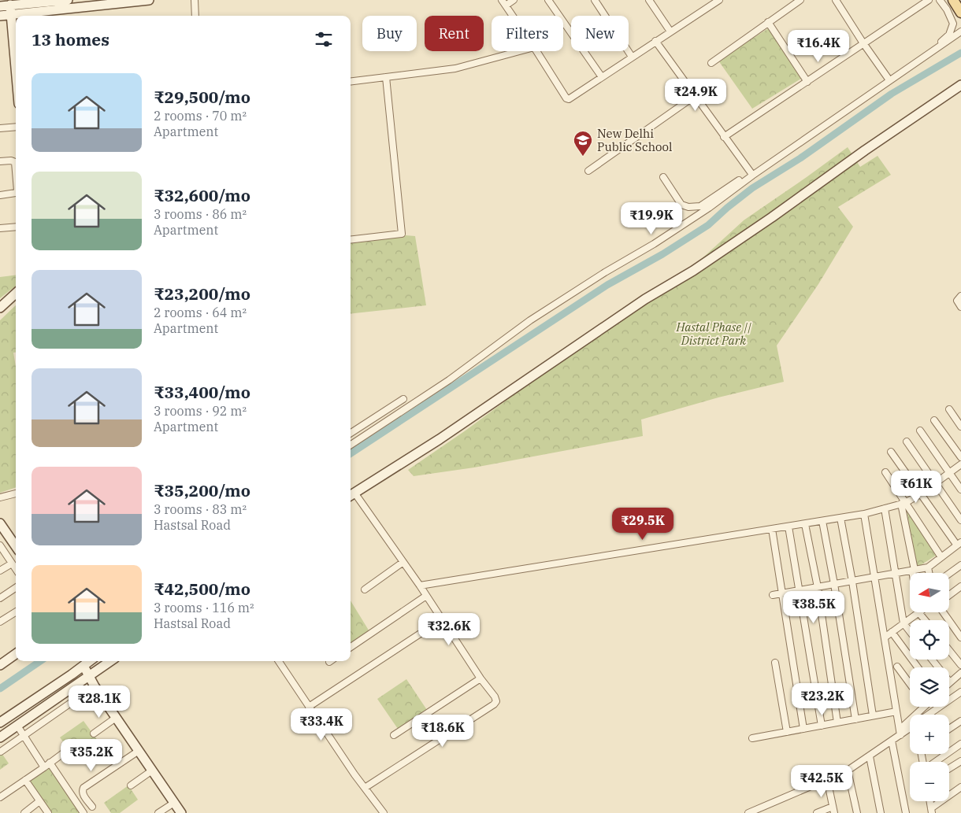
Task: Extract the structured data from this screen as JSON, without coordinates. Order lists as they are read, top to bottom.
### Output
{
  "parks": ["Hastal Phase || District Park"],
  "places": {
    "school or university": ["New Delhi Public School"]
  },
  "north": "left",
  "page": {
    "chip": [
      "Buy",
      "Rent",
      "Filters",
      "New"
    ],
    "heading": "13 homes",
    "price": [
      "₹16.4K",
      "₹24.9K",
      "₹19.9K",
      "₹61K",
      "₹29.5K",
      "₹38.5K",
      "₹32.6K",
      "₹23.2K",
      "₹28.1K",
      "₹33.4K",
      "₹18.6K",
      "₹35.2K",
      "₹42.5K"
    ],
    "list": [
      {
        "name": "₹29,500/mo",
        "note": "2 rooms · 70 m² · Apartment"
      },
      {
        "name": "₹32,600/mo",
        "note": "3 rooms · 86 m² · Apartment"
      },
      {
        "name": "₹23,200/mo",
        "note": "2 rooms · 64 m² · Apartment"
      },
      {
        "name": "₹33,400/mo",
        "note": "3 rooms · 92 m² · Apartment"
      },
      {
        "name": "₹35,200/mo",
        "note": "3 rooms · 83 m² · Hastsal Road"
      },
      {
        "name": "₹42,500/mo",
        "note": "3 rooms · 116 m² · Hastsal Road"
      }
    ],
    "map_buttons": ["+", "−"]
  }
}
